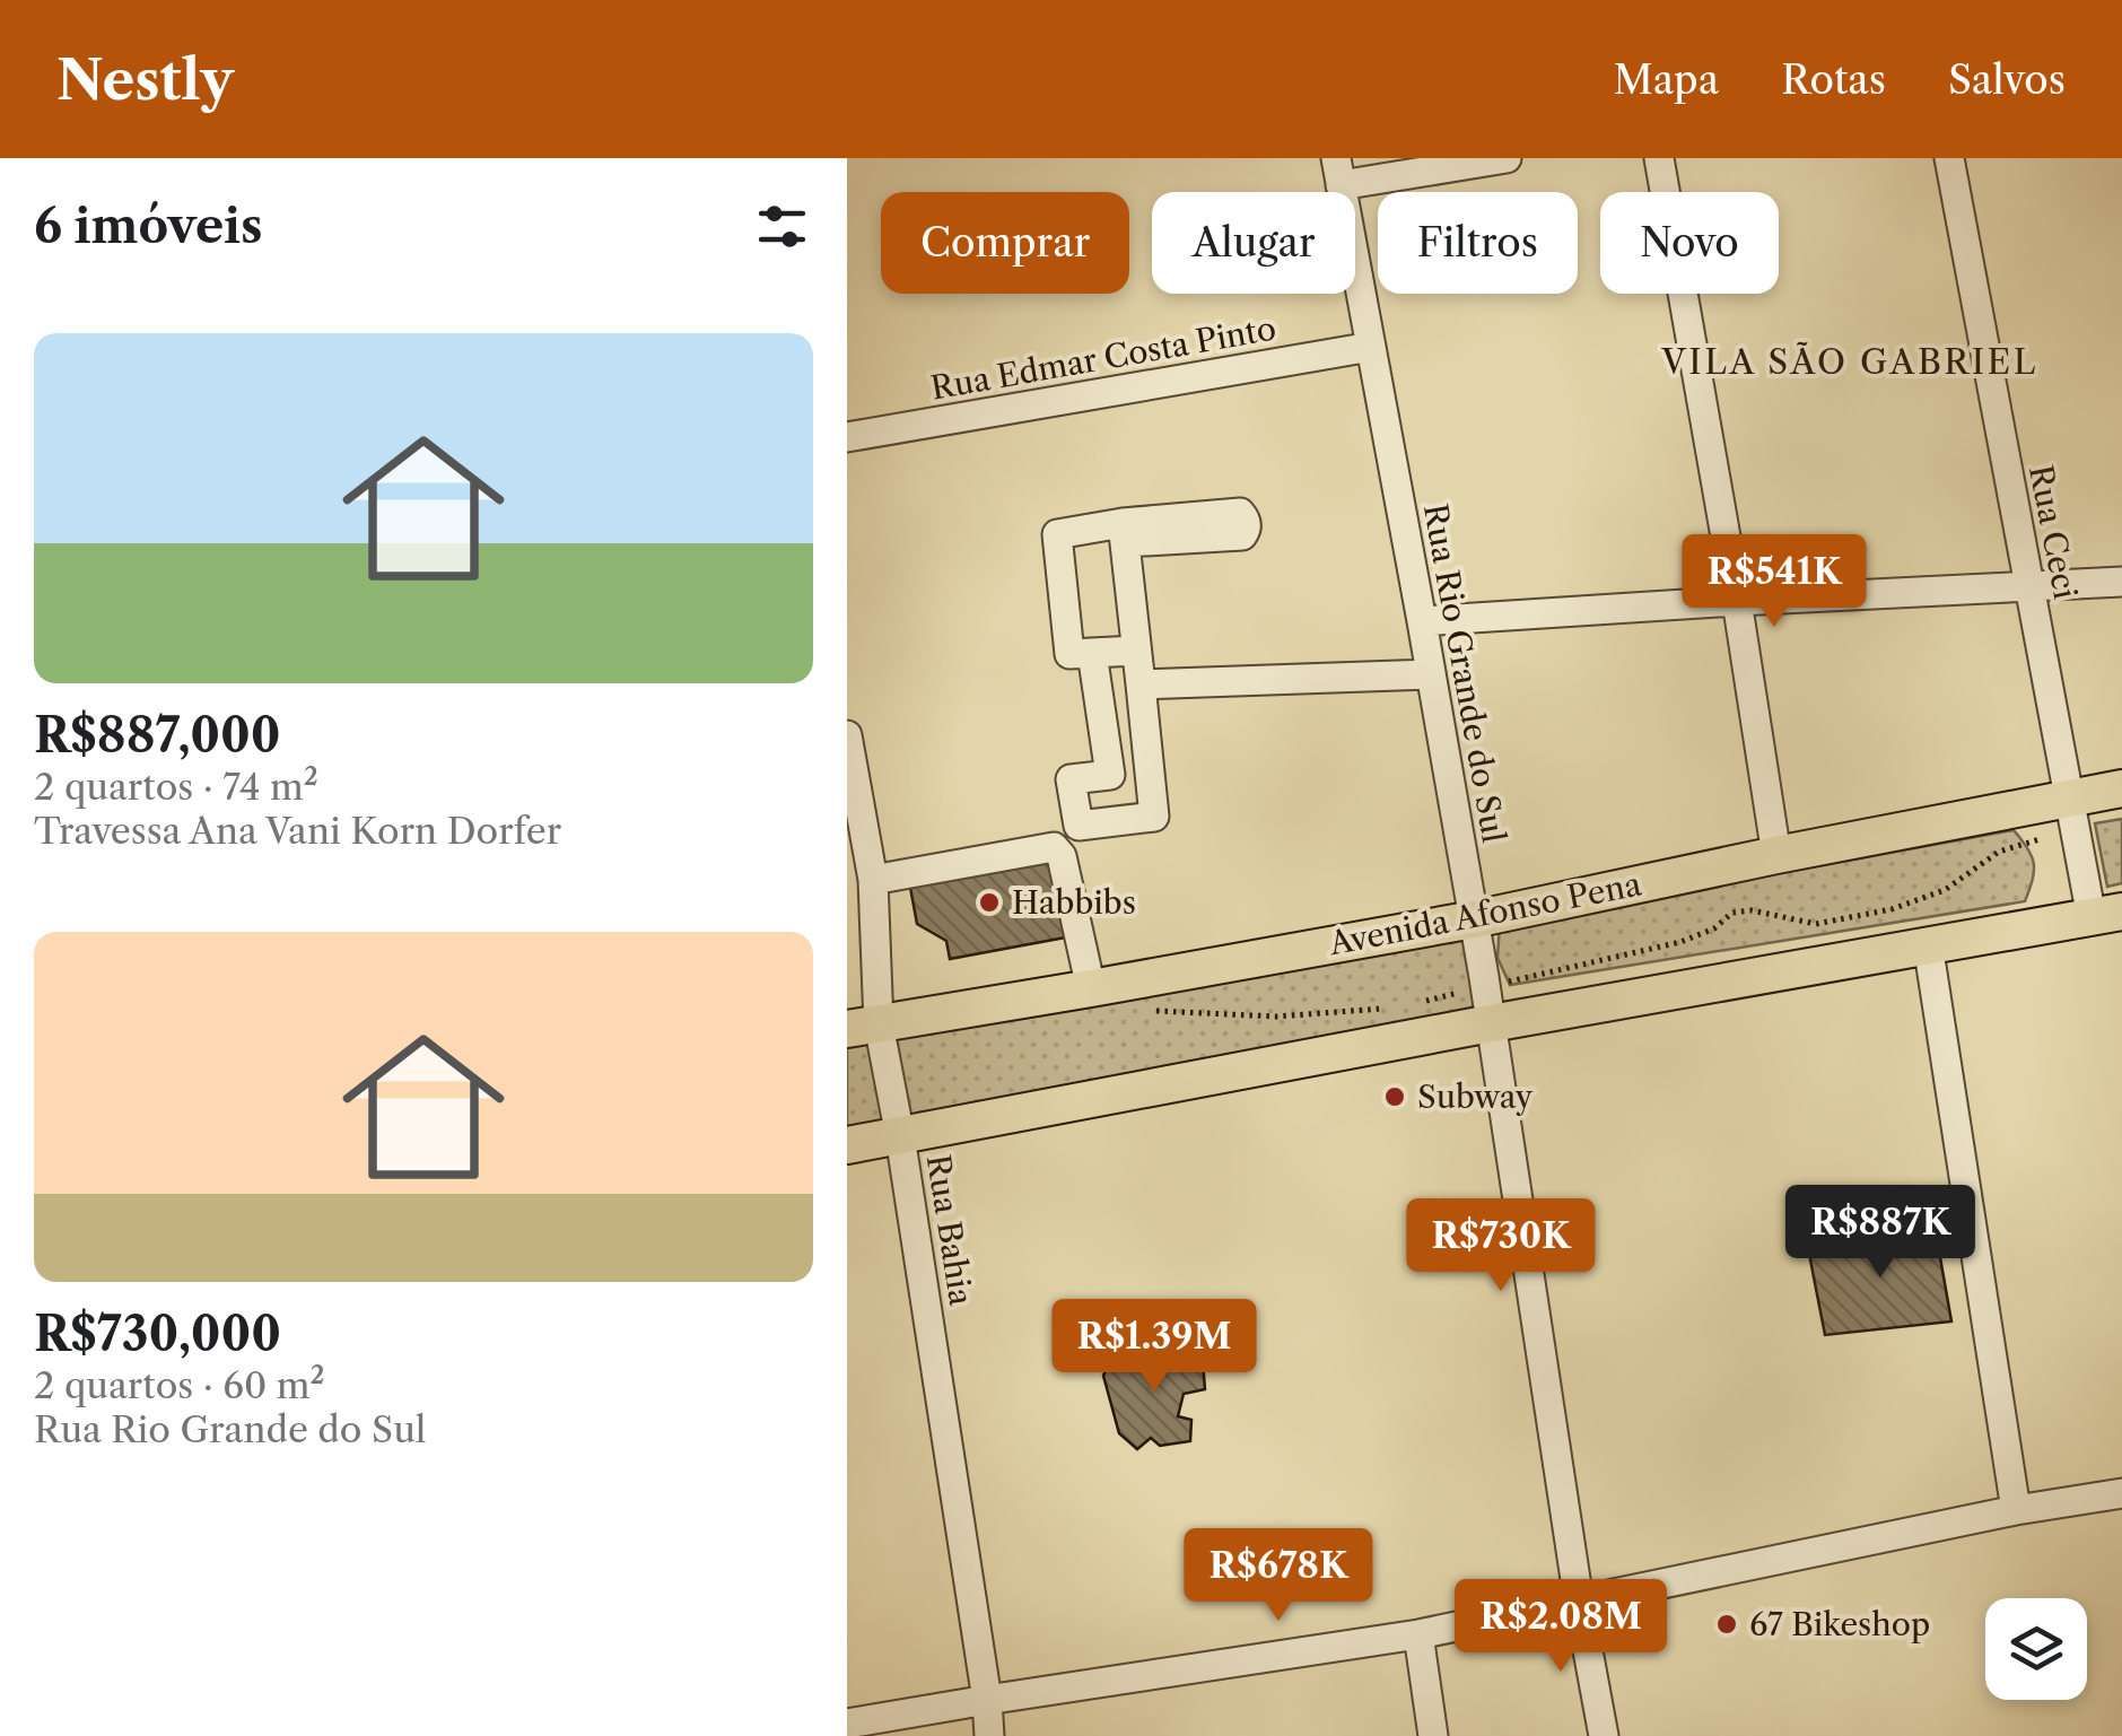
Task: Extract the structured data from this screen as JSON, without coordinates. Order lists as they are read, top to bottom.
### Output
{
  "streets": {
    "main road": ["Avenida Afonso Pena"],
    "street": [
      "Rua Edmar Costa Pinto",
      "Rua Ceci",
      "Rua Rio Grande do Sul",
      "Rua Bahia"
    ]
  },
  "crossings": [
    ["Rua Edmar Costa Pinto", "Rua Rio Grande do Sul"],
    ["Rua Ceci", "Avenida Afonso Pena"],
    ["Rua Rio Grande do Sul", "Avenida Afonso Pena"],
    ["Avenida Afonso Pena", "Rua Bahia"]
  ],
  "districts": ["VILA SÃO GABRIEL"],
  "places": ["Habbibs", "Subway", "67 Bikeshop"],
  "page": {
    "header": "Nestly",
    "nav": ["Mapa", "Rotas", "Salvos"],
    "heading": "6 imóveis",
    "chip": [
      "Comprar",
      "Alugar",
      "Filtros",
      "Novo"
    ],
    "list": [
      {
        "name": "R$887,000",
        "note": "2 quartos · 74 m² · Travessa Ana Vani Korn Dorfer"
      },
      {
        "name": "R$730,000",
        "note": "2 quartos · 60 m² · Rua Rio Grande do Sul"
      }
    ],
    "price": [
      "R$541K",
      "R$887K",
      "R$730K",
      "R$1.39M",
      "R$678K",
      "R$2.08M"
    ]
  }
}
